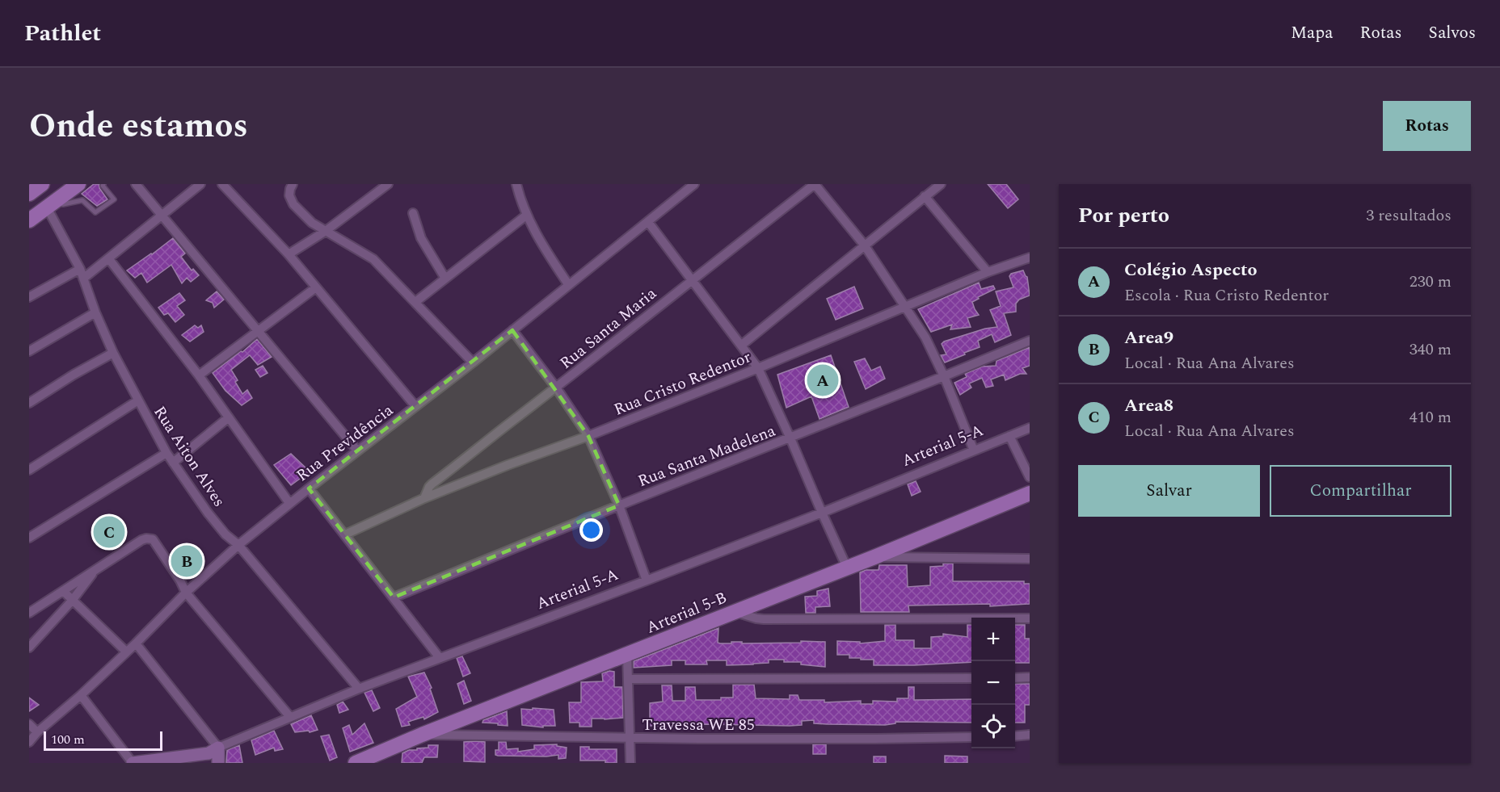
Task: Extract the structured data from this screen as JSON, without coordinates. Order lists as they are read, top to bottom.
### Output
{
  "streets": {
    "main road": ["Arterial 5-A", "Arterial 5-B"],
    "street": [
      "Rua Santa Maria",
      "Rua Cristo Redentor",
      "Rua Previdência",
      "Rua Santa Madelena",
      "Rua Aiton Alves",
      "Travessa WE 85"
    ]
  },
  "crossings": [
    ["Rua Santa Maria", "Rua Cristo Redentor"],
    ["Rua Previdência", "Rua Aiton Alves"],
    ["Arterial 5-A", "Rua Aiton Alves"],
    ["Arterial 5-B", "Travessa WE 85"]
  ],
  "scale_bar": "100 m",
  "page": {
    "header": "Pathlet",
    "nav": ["Mapa", "Rotas", "Salvos"],
    "title": "Onde estamos",
    "buttons": [
      "Rotas",
      ["Salvar", "Compartilhar"]
    ],
    "heading": ["Por perto", "3 resultados"],
    "list": [
      {
        "mark": "A",
        "name": "Colégio Aspecto",
        "note": "Escola · Rua Cristo Redentor",
        "value": "230 m"
      },
      {
        "mark": "B",
        "name": "Area9",
        "note": "Local · Rua Ana Alvares",
        "value": "340 m"
      },
      {
        "mark": "C",
        "name": "Area8",
        "note": "Local · Rua Ana Alvares",
        "value": "410 m"
      }
    ],
    "pins": ["A", "C", "B"],
    "map_buttons": ["+", "−"],
    "scale": "100 m"
  }
}
